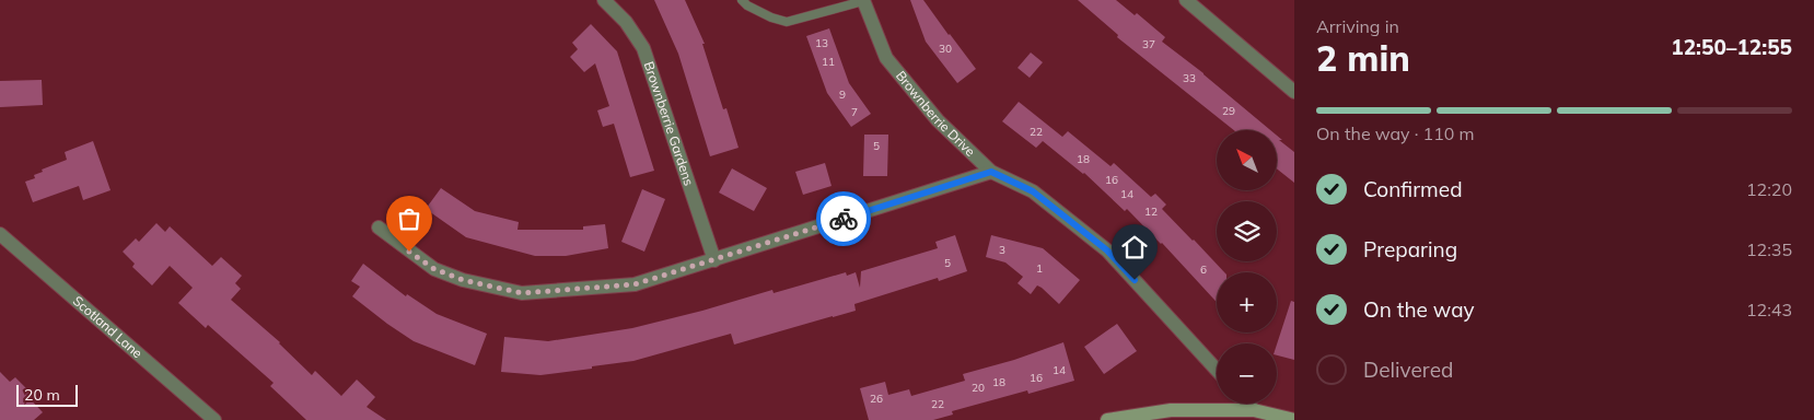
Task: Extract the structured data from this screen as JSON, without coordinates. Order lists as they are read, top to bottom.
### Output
{
  "streets": {
    "street": ["Brownberrie Drive", "Brownberrie Gardens", "Scotland Lane"]
  },
  "house_numbers": [
    "13",
    "37",
    "30",
    "11",
    "33",
    "9",
    "29",
    "7",
    "22",
    "5",
    "18",
    "16",
    "14",
    "12",
    "3",
    "5",
    "1",
    "6",
    "14",
    "16",
    "18",
    "20",
    "26",
    "22"
  ],
  "scale_bar": "20 m",
  "north": "top left",
  "page": {
    "heading": ["2 min", "Arriving in", "12:50–12:55"],
    "bar": "On the way · 110 m",
    "map_buttons": ["+", "−"],
    "list": [
      ["Confirmed", "12:20"],
      ["Preparing", "12:35"],
      ["On the way", "12:43"],
      "Delivered"
    ],
    "scale": "20 m"
  }
}
